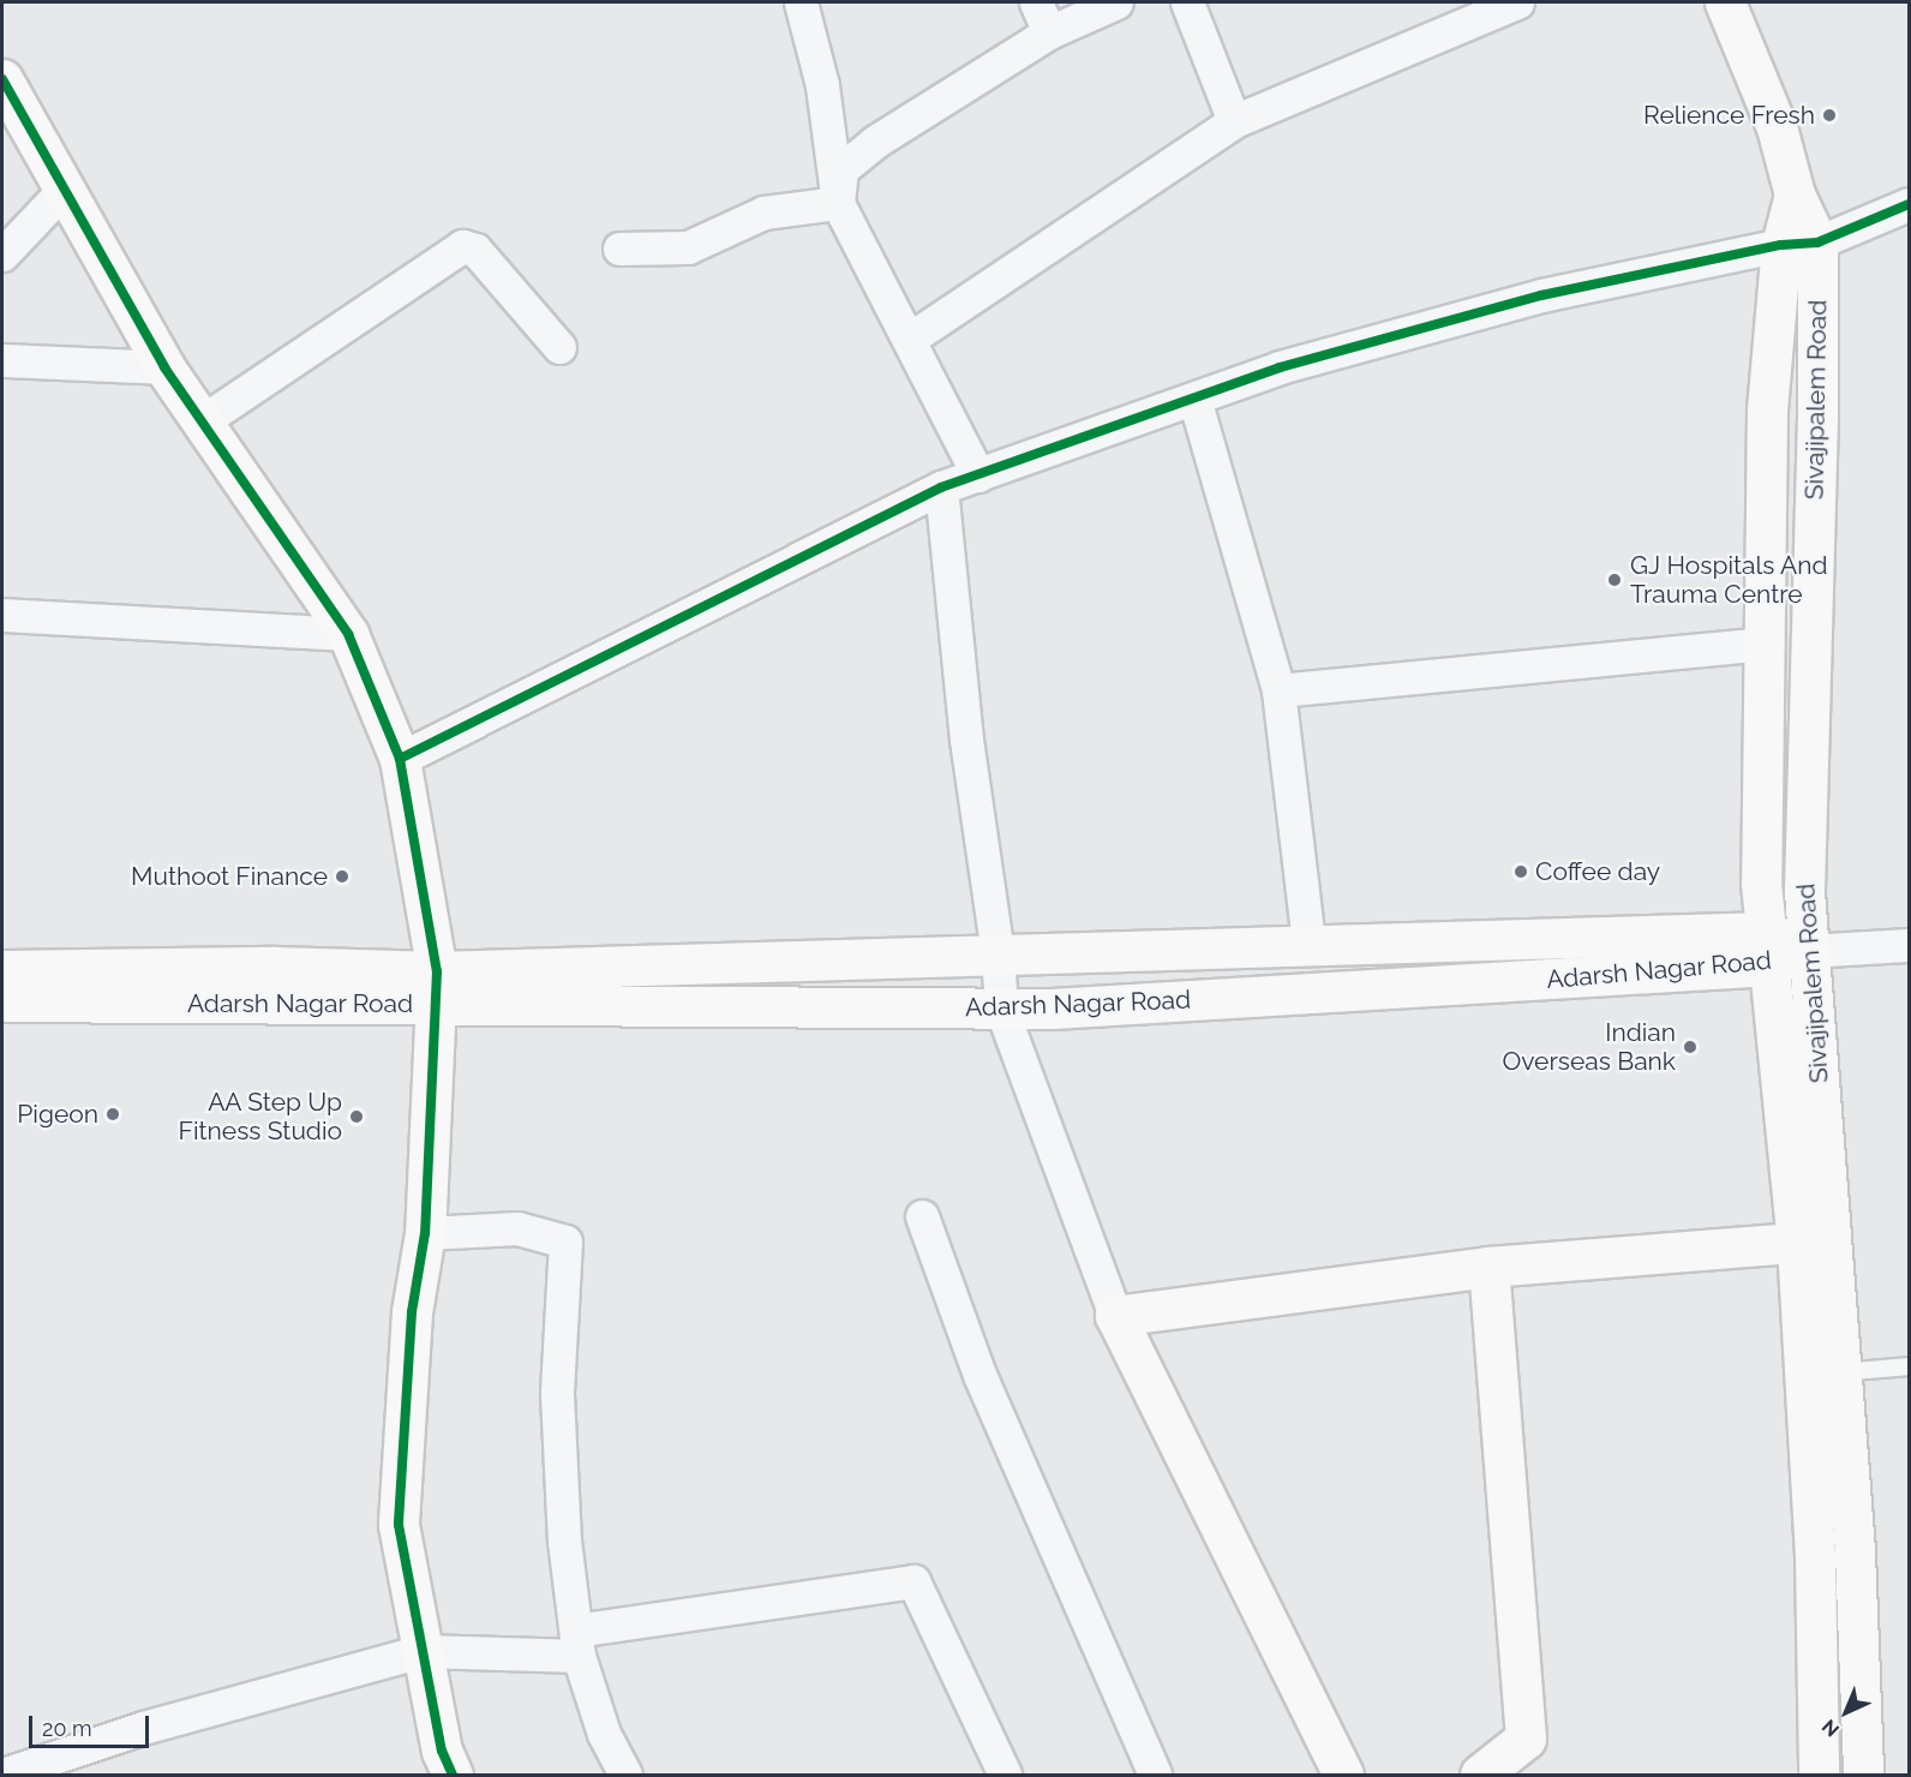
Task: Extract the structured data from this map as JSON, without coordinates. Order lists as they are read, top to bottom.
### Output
{
  "streets": {
    "main road": ["Sivajipalem Road", "Adarsh Nagar Road"]
  },
  "crossings": [
    ["Sivajipalem Road", "Adarsh Nagar Road"]
  ],
  "places": [
    "Relience Fresh",
    "GJ Hospitals And Trauma Centre",
    "Coffee day",
    "Muthoot Finance",
    "Indian Overseas Bank",
    "Pigeon",
    "AA Step Up Fitness Studio"
  ],
  "scale_bar": "20 m",
  "north": "bottom left"
}
